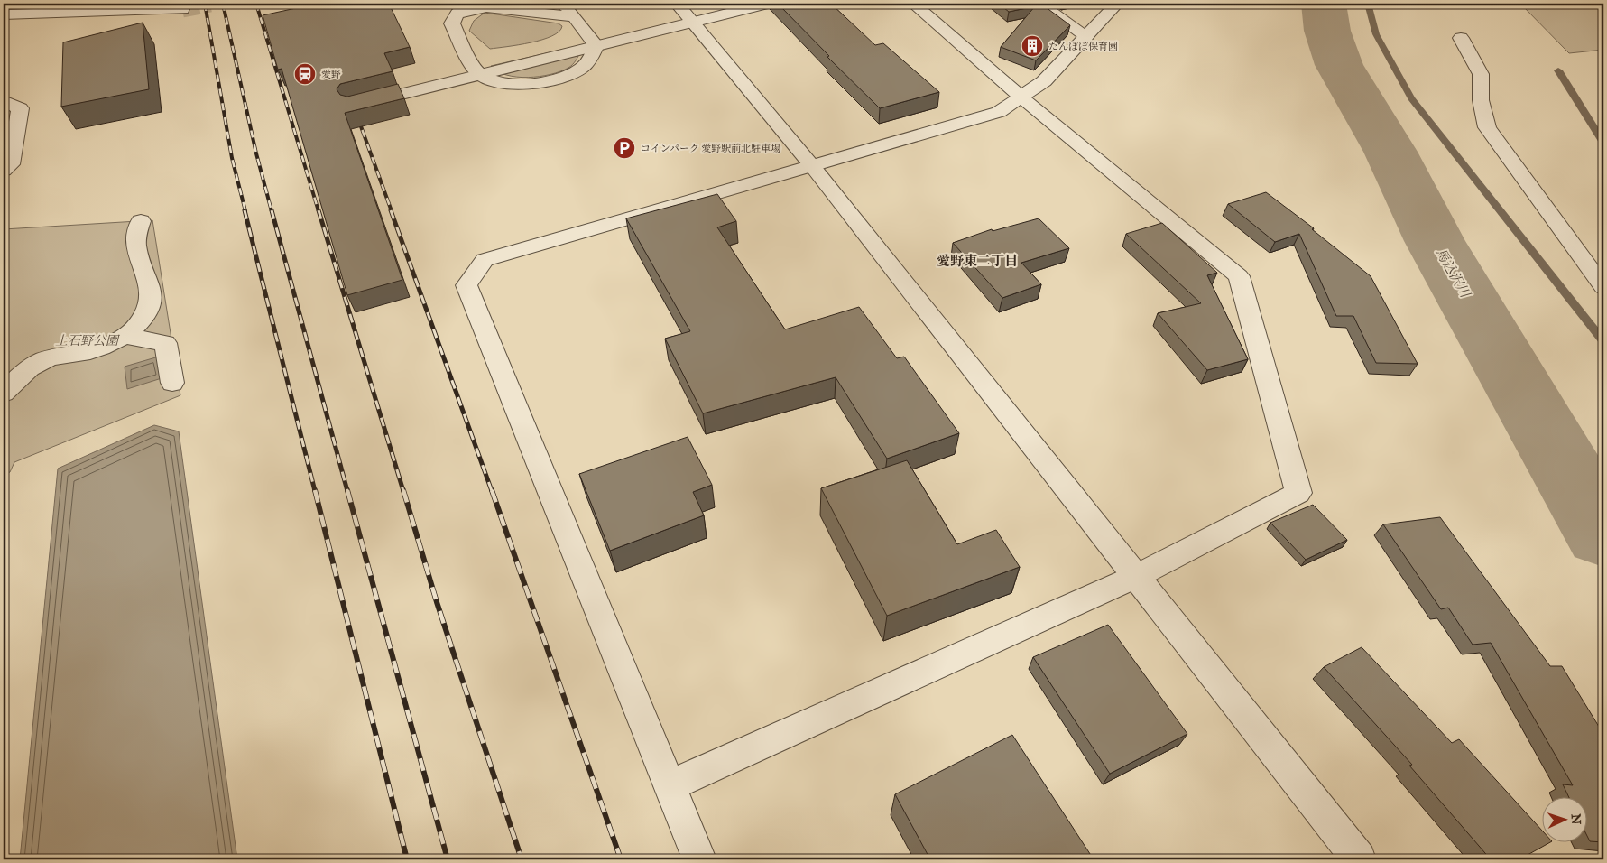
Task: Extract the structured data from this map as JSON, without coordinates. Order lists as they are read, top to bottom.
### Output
{
  "districts": ["愛野東二丁目"],
  "water": ["馬込沢川"],
  "parks": ["上石野公園"],
  "places": {
    "building": ["たんぽぽ保育園"],
    "station": ["愛野"],
    "parking": ["コインパーク 愛野駅前北駐車場"]
  },
  "north": "right"
}
